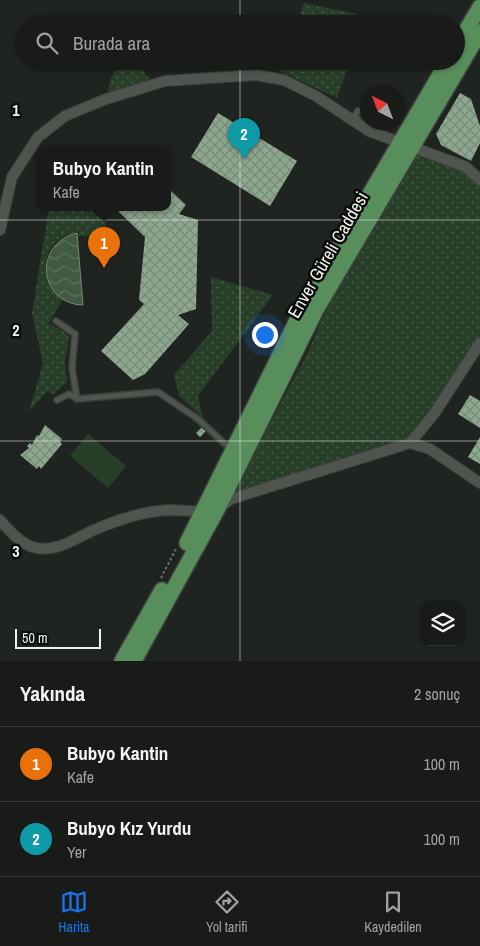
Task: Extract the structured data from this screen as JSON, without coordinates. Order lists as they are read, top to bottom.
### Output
{
  "streets": {
    "main road": ["Enver Güreli Caddesi"]
  },
  "scale_bar": "50 m",
  "north": "top left",
  "page": {
    "search": "Burada ara",
    "pins": ["2", "1"],
    "popup": ["Bubyo Kantin", "Kafe"],
    "scale": "50 m",
    "heading": ["Yakında", "2 sonuç"],
    "list": [
      {
        "mark": "1",
        "name": "Bubyo Kantin",
        "note": "Kafe",
        "value": "100 m"
      },
      {
        "mark": "2",
        "name": "Bubyo Kız Yurdu",
        "note": "Yer",
        "value": "100 m"
      }
    ],
    "nav": ["Harita", "Yol tarifi", "Kaydedilen"]
  },
  "grid": {
    "rows": ["1", "2", "3"]
  }
}
